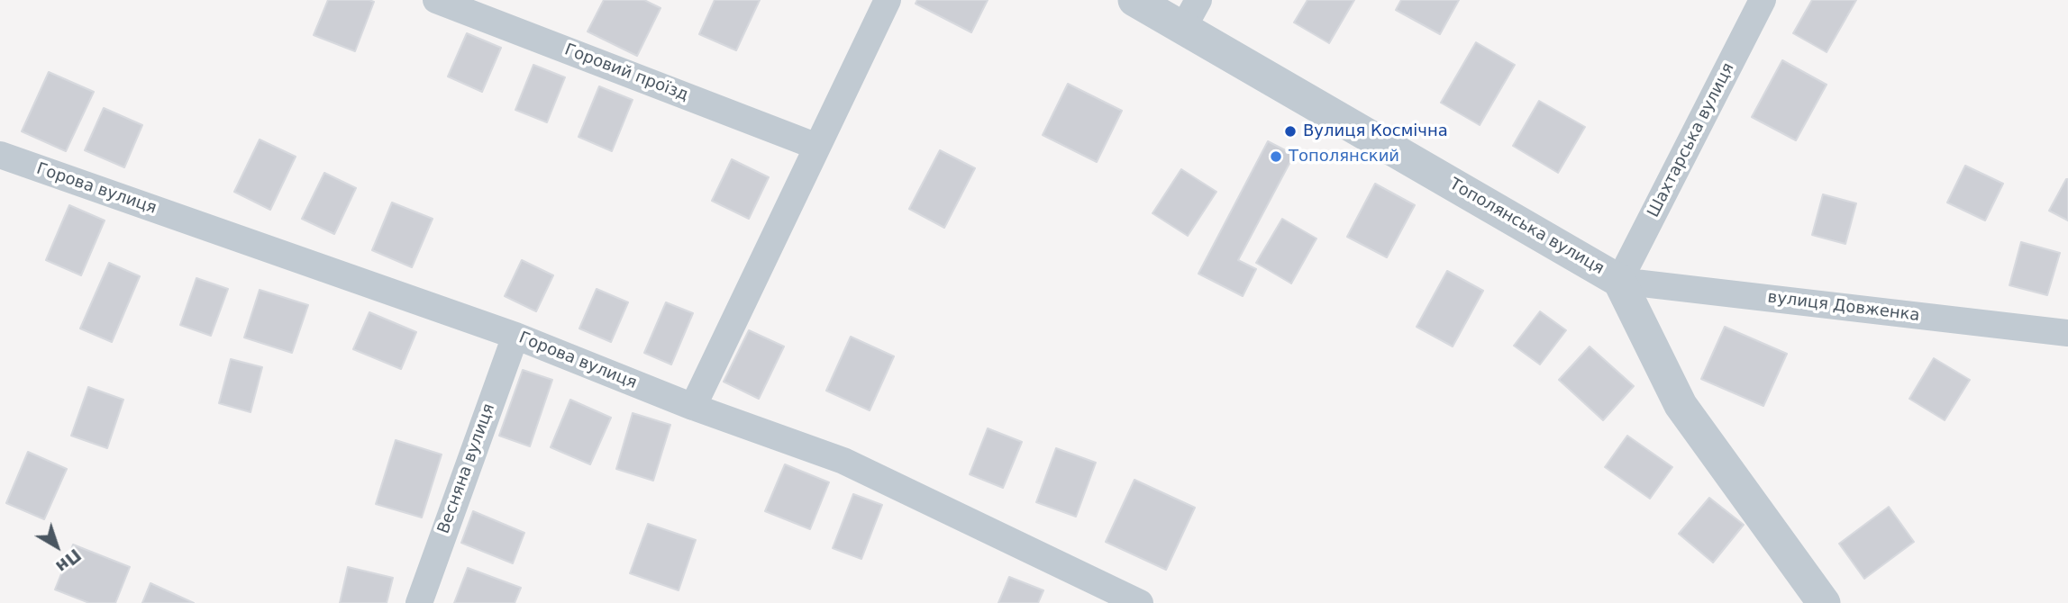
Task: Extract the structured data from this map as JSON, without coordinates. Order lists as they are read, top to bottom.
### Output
{
  "streets": {
    "street": [
      "Горовий проїзд",
      "Шахтарська вулиця",
      "Горова вулиця",
      "Тополянська вулиця",
      "вулиця Довженка",
      "Весняна вулиця"
    ]
  },
  "crossings": [
    ["Шахтарська вулиця", "Тополянська вулиця"],
    ["Шахтарська вулиця", "вулиця Довженка"],
    ["Горова вулиця", "Весняна вулиця"],
    ["Тополянська вулиця", "вулиця Довженка"]
  ],
  "places": ["Вулиця Космічна", "Тополянский"],
  "north": "bottom right"
}
